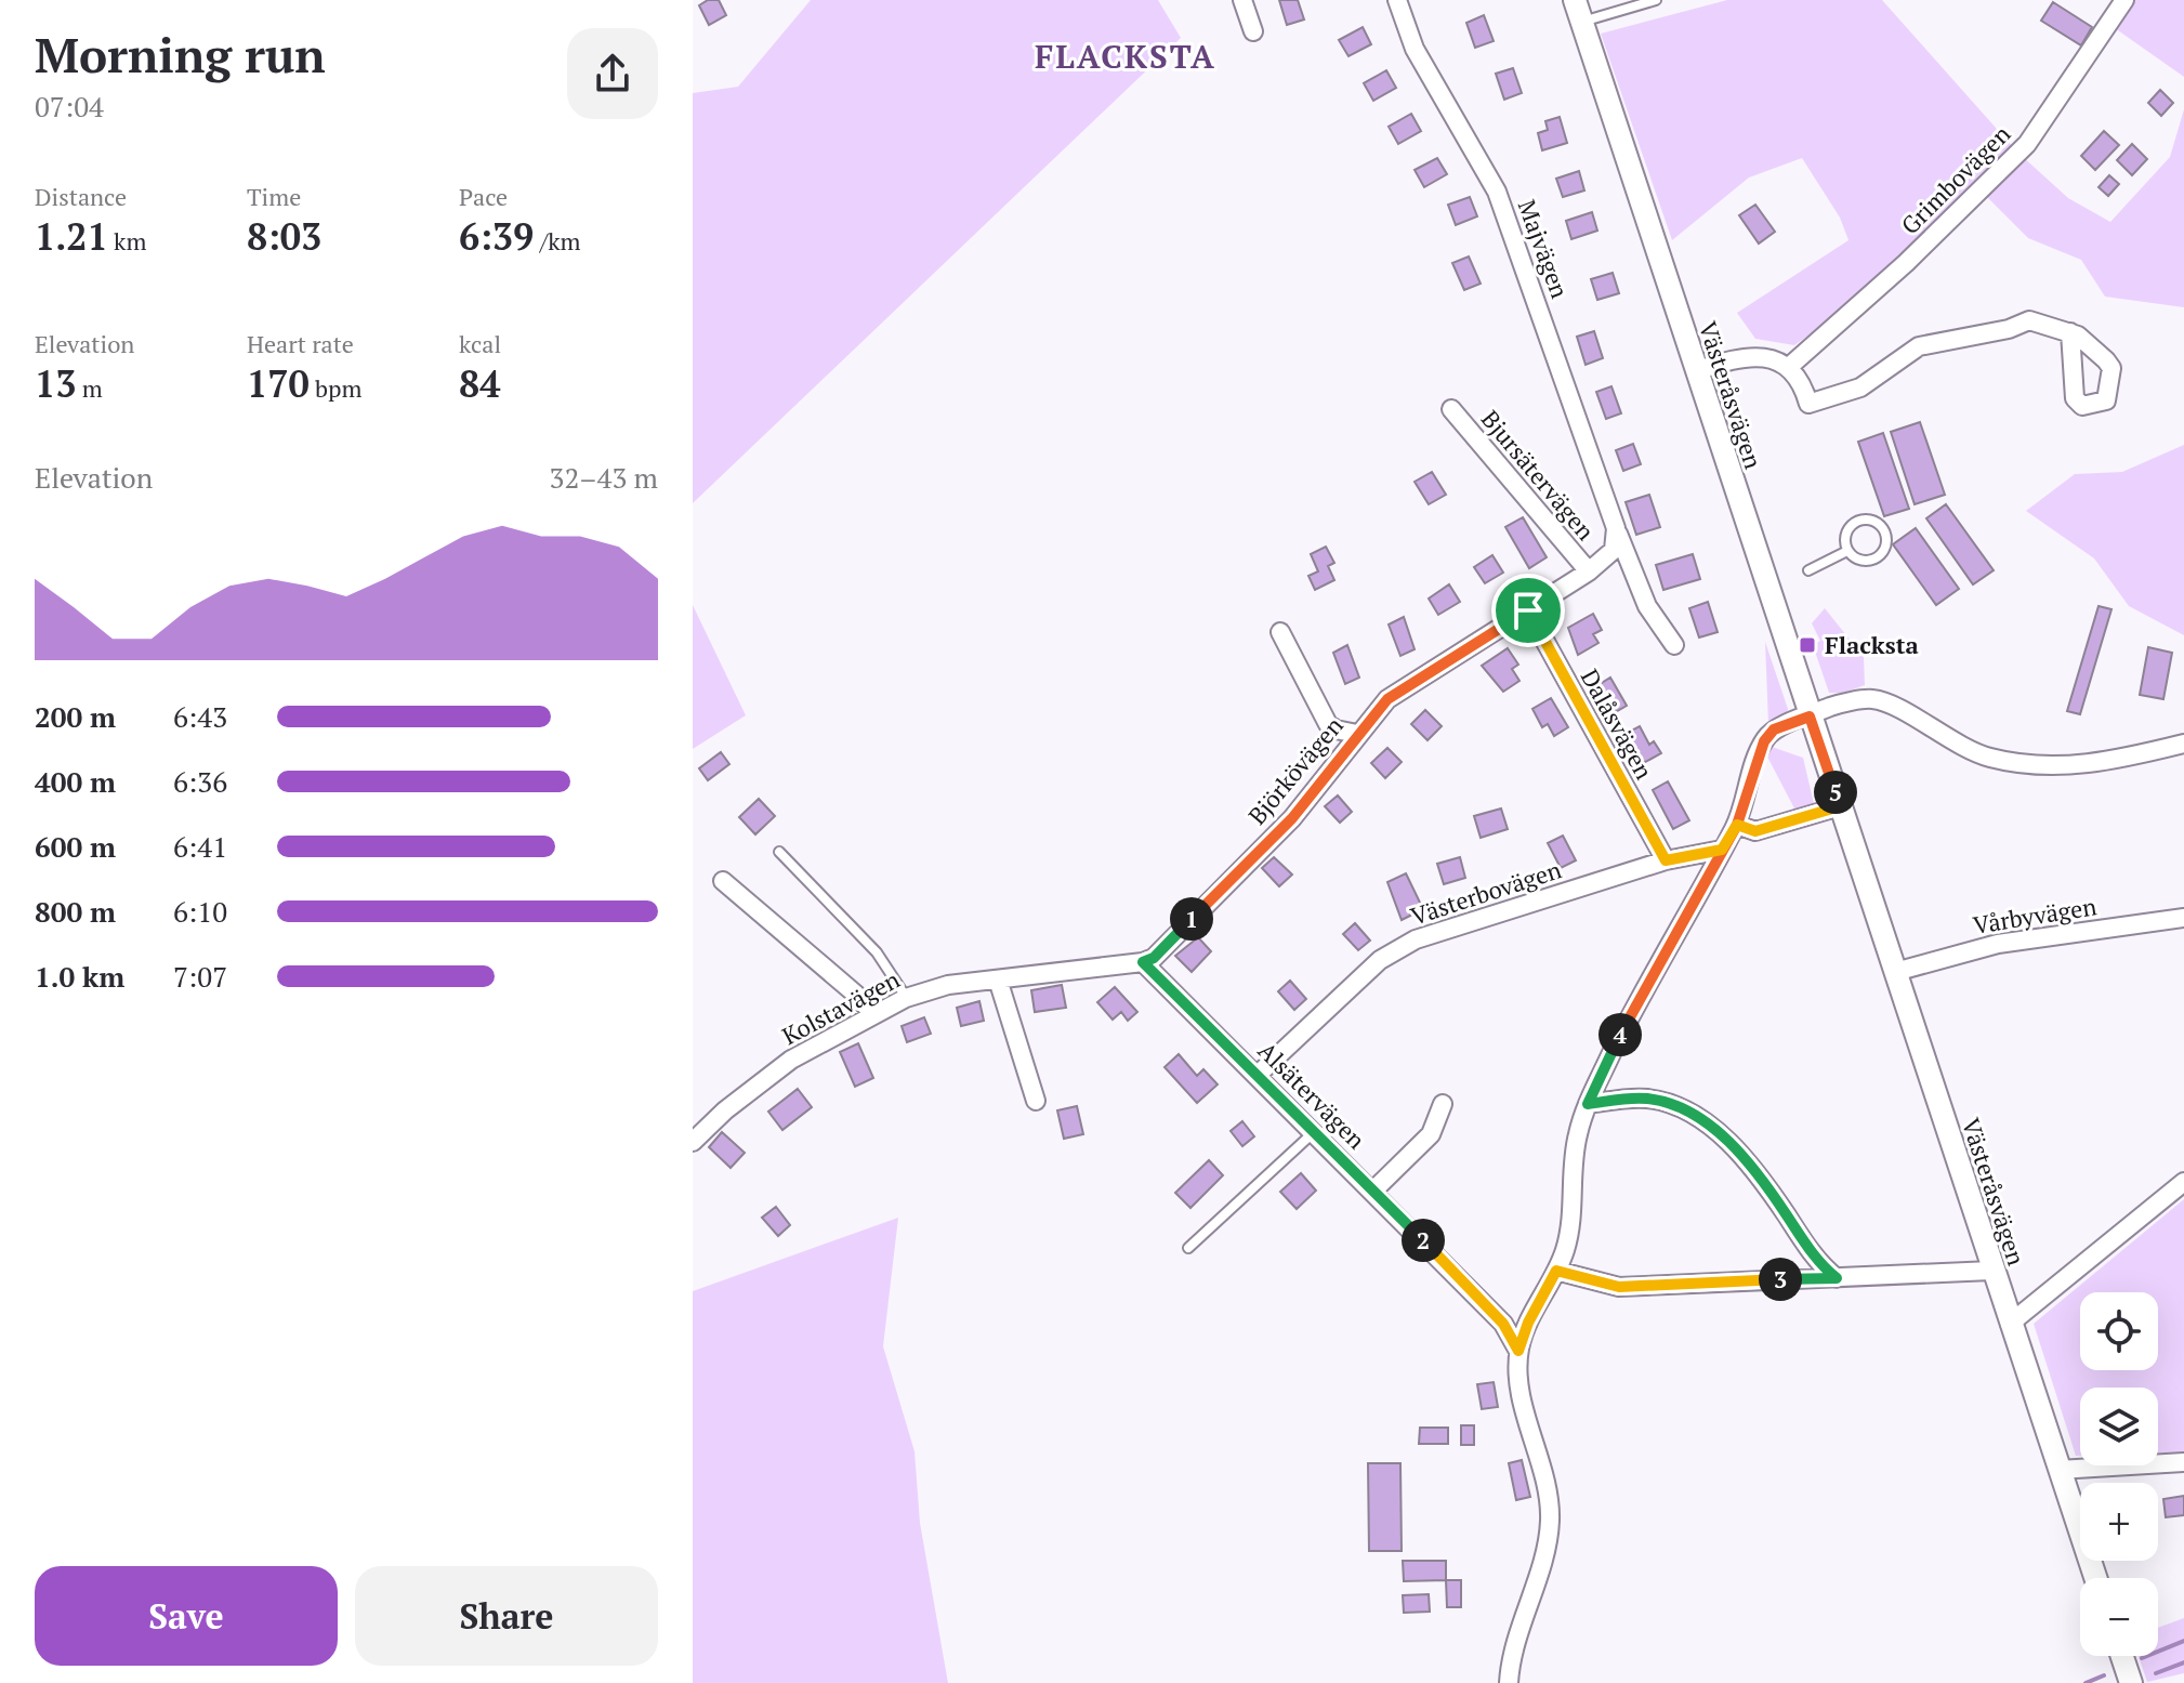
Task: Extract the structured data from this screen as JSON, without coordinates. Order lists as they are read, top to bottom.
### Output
{
  "streets": {
    "street": [
      "Grimbovägen",
      "Majvägen",
      "Västeråsvägen",
      "Bjursätervägen",
      "Dalåsvägen",
      "Björkövägen",
      "Västerbovägen",
      "Vårbyvägen",
      "Kolstavägen",
      "Alsätervägen"
    ]
  },
  "crossings": [
    ["Västeråsvägen", "Vårbyvägen"],
    ["Bjursätervägen", "Björkövägen"],
    ["Dalåsvägen", "Björkövägen"],
    ["Dalåsvägen", "Västerbovägen"],
    ["Björkövägen", "Kolstavägen"],
    ["Björkövägen", "Alsätervägen"],
    ["Västerbovägen", "Alsätervägen"],
    ["Kolstavägen", "Alsätervägen"]
  ],
  "districts": ["FLACKSTA"],
  "places": {
    "transit": ["Flacksta"]
  },
  "page": {
    "heading": ["Morning run", "07:04"],
    "stats": [
      ["Distance", "1.21 km"],
      ["Time", "8:03"],
      ["Pace", "6:39 /km"],
      ["Elevation", "13 m"],
      ["Heart rate", "170 bpm"],
      ["kcal", "84"]
    ],
    "chart": ["Elevation", "32–43 m"],
    "list": [
      {
        "name": "200 m",
        "note": "6:43"
      },
      {
        "name": "400 m",
        "note": "6:36"
      },
      {
        "name": "600 m",
        "note": "6:41"
      },
      {
        "name": "800 m",
        "note": "6:10"
      },
      {
        "name": "1.0 km",
        "note": "7:07"
      }
    ],
    "pins": [
      "5",
      "1",
      "4",
      "2",
      "3"
    ],
    "map_buttons": ["+", "−"],
    "buttons": ["Save", "Share"]
  }
}
